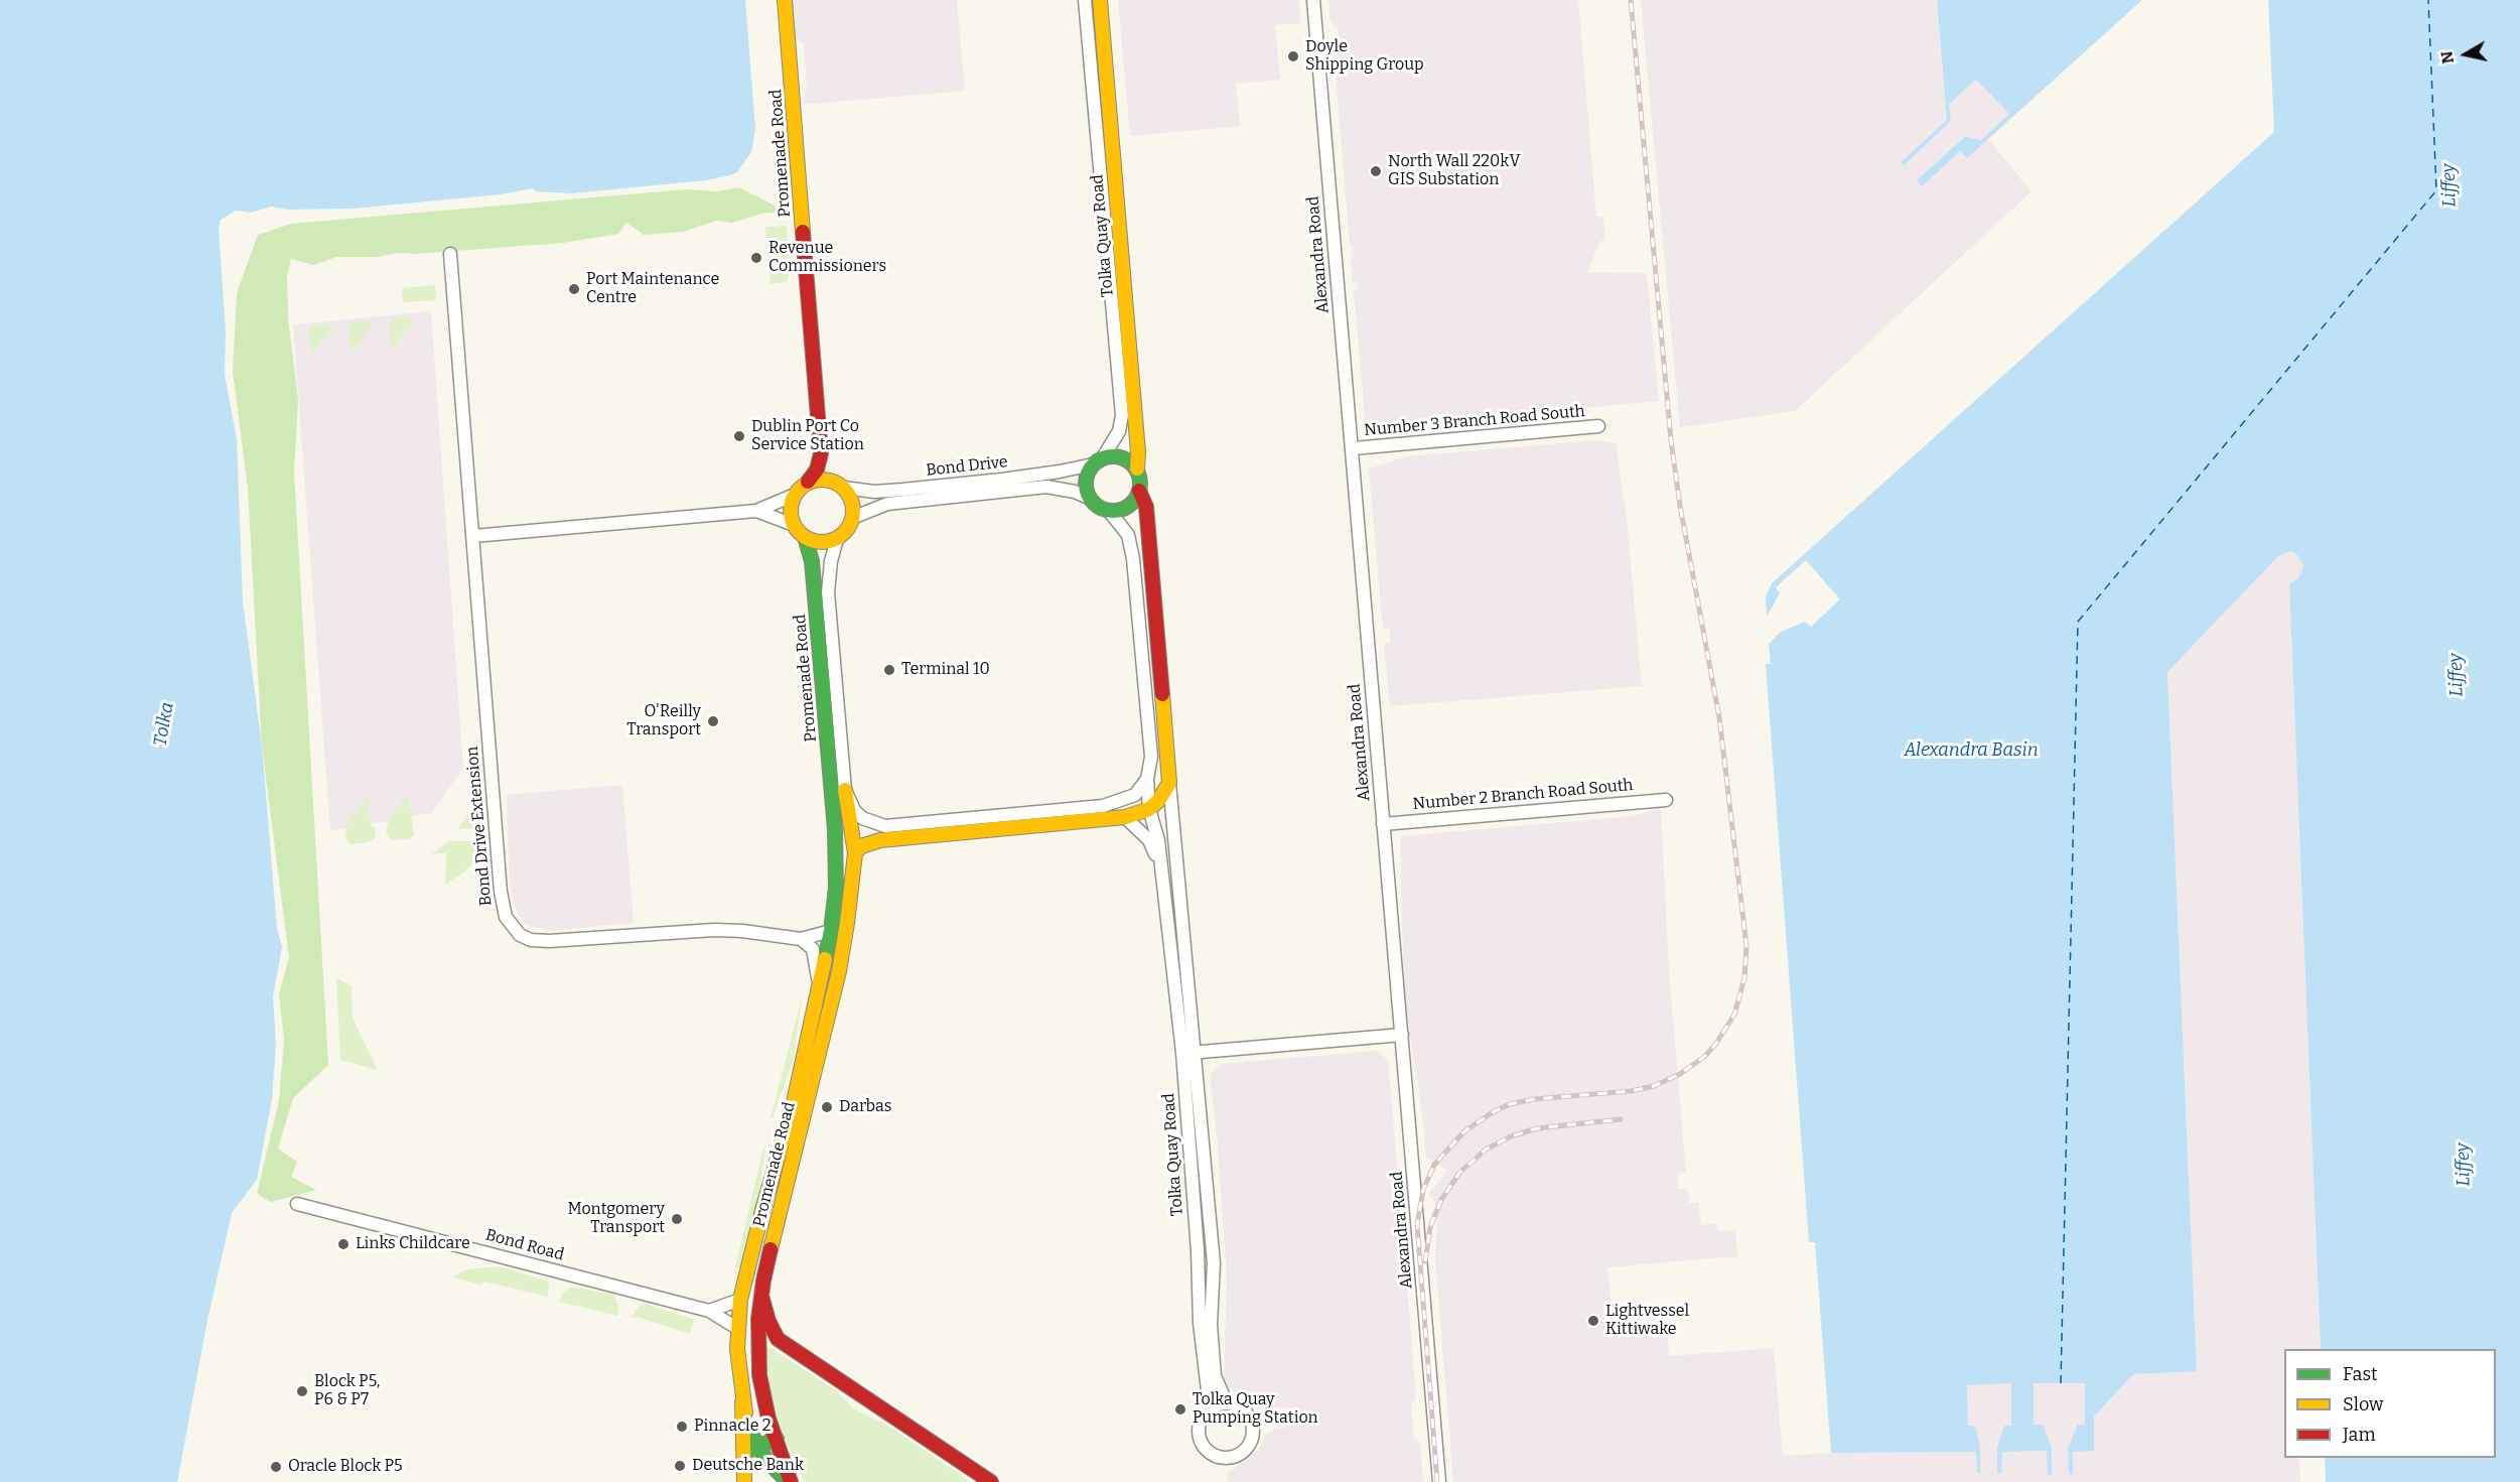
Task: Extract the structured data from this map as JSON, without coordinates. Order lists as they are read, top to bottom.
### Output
{
  "streets": {
    "main road": ["Promenade Road", "Tolka Quay Road"],
    "street": [
      "Alexandra Road",
      "Number 3 Branch Road South",
      "Bond Drive",
      "Number 2 Branch Road South",
      "Bond Drive Extension",
      "Bond Road"
    ]
  },
  "crossings": [
    ["Promenade Road", "Bond Drive"],
    ["Promenade Road", "Bond Drive Extension"],
    ["Promenade Road", "Bond Road"],
    ["Tolka Quay Road", "Bond Drive"],
    ["Alexandra Road", "Number 3 Branch Road South"],
    ["Alexandra Road", "Number 2 Branch Road South"]
  ],
  "water": ["Liffey", "Tolka", "Alexandra Basin"],
  "places": [
    "Doyle Shipping Group",
    "North Wall 220kV GIS Substation",
    "Revenue Commissioners",
    "Port Maintenance Centre",
    "Dublin Port Co Service Station",
    "Terminal 10",
    "O'Reilly Transport",
    "Darbas",
    "Montgomery Transport",
    "Links Childcare",
    "Lightvessel Kittiwake",
    "Block P5, P6 & P7",
    "Tolka Quay Pumping Station",
    "Pinnacle 2",
    "Deutsche Bank",
    "Oracle Block P5"
  ],
  "legend": ["Fast", "Slow", "Jam"],
  "north": "left"
}
